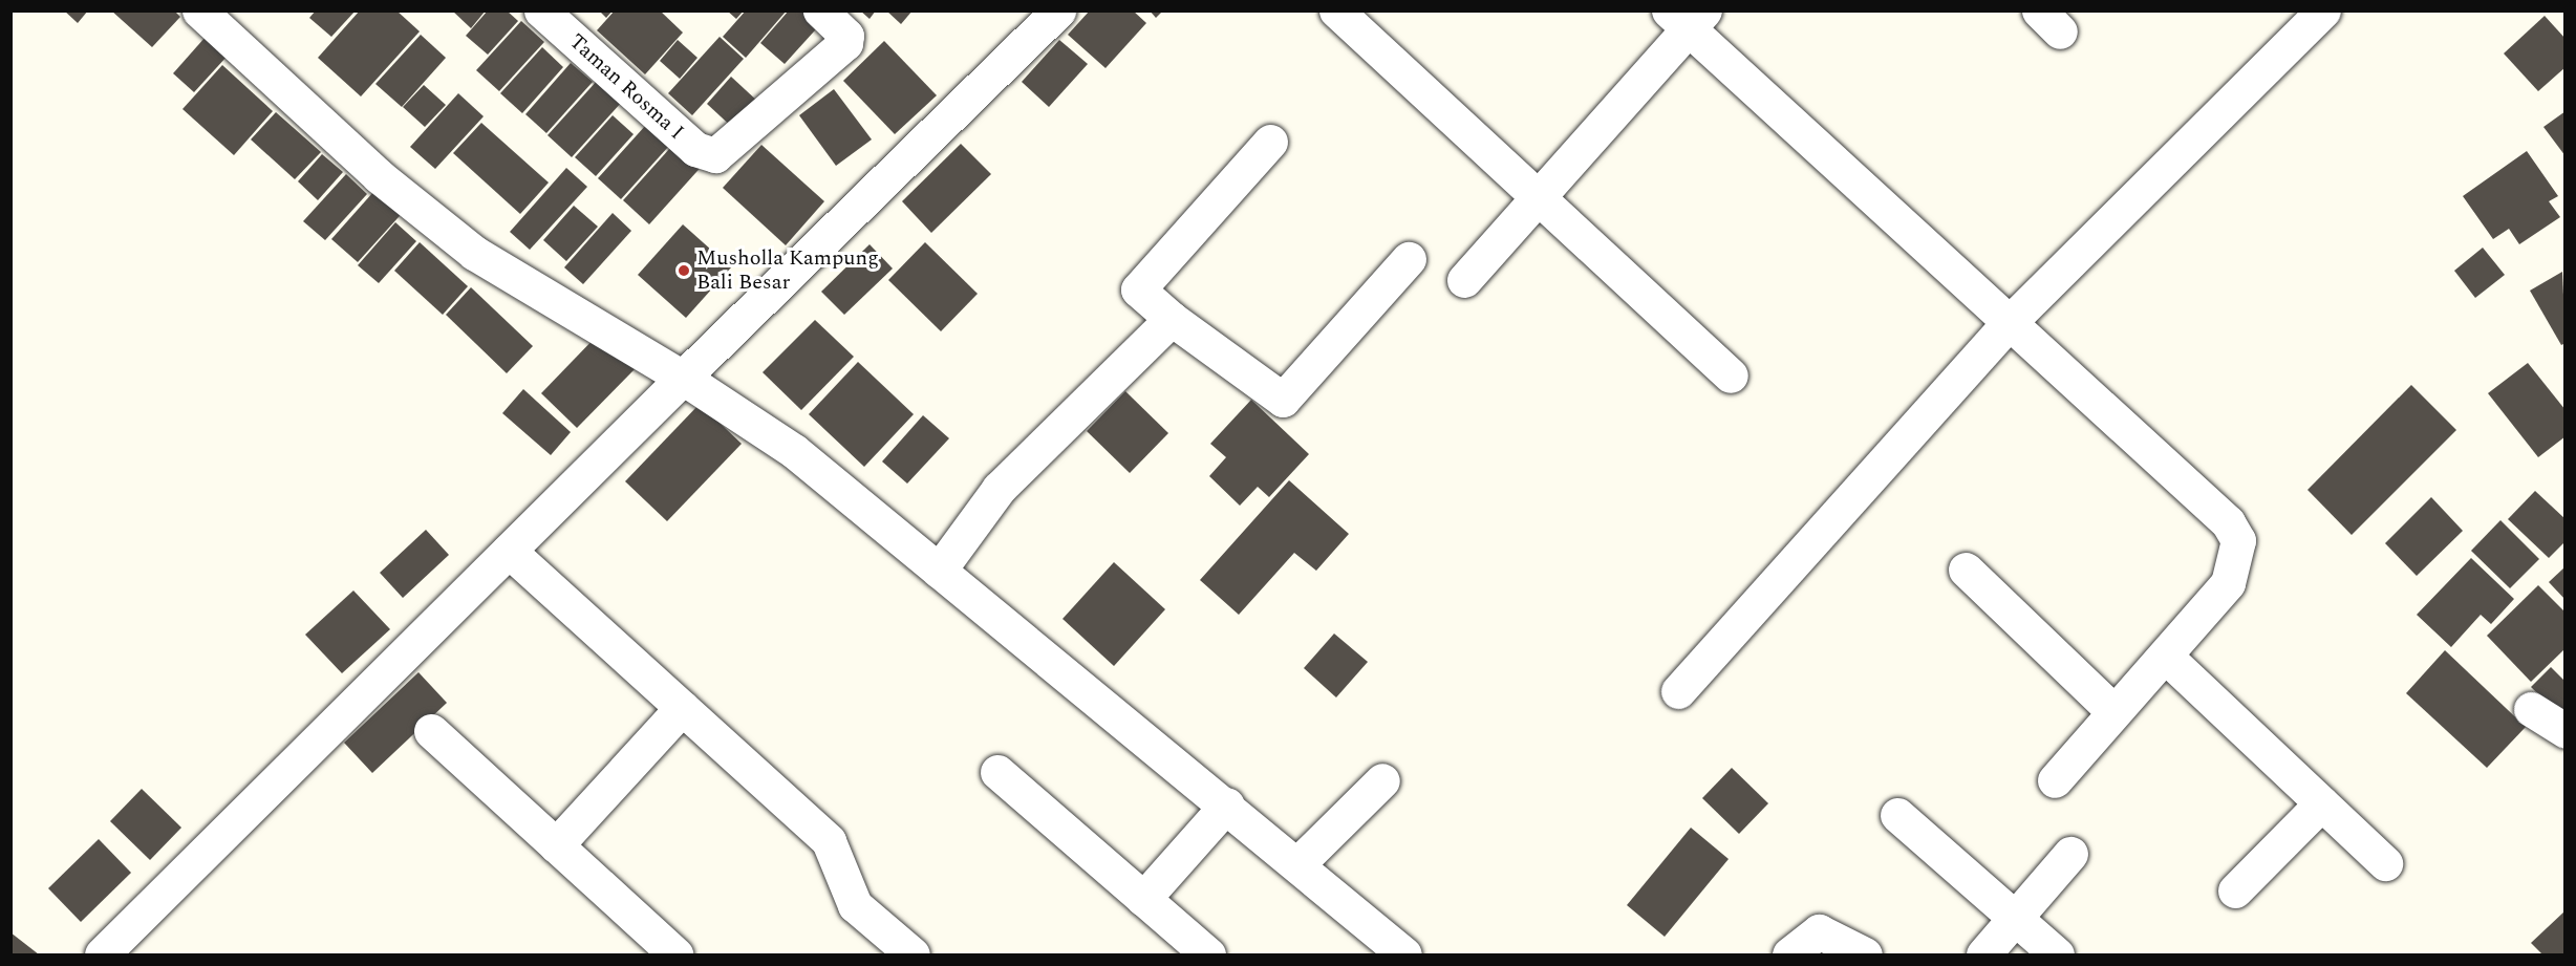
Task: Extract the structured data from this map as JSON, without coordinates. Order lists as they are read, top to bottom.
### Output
{
  "streets": {
    "street": ["Taman Rosma I"]
  },
  "places": ["Musholla Kampung Bali Besar"]
}
